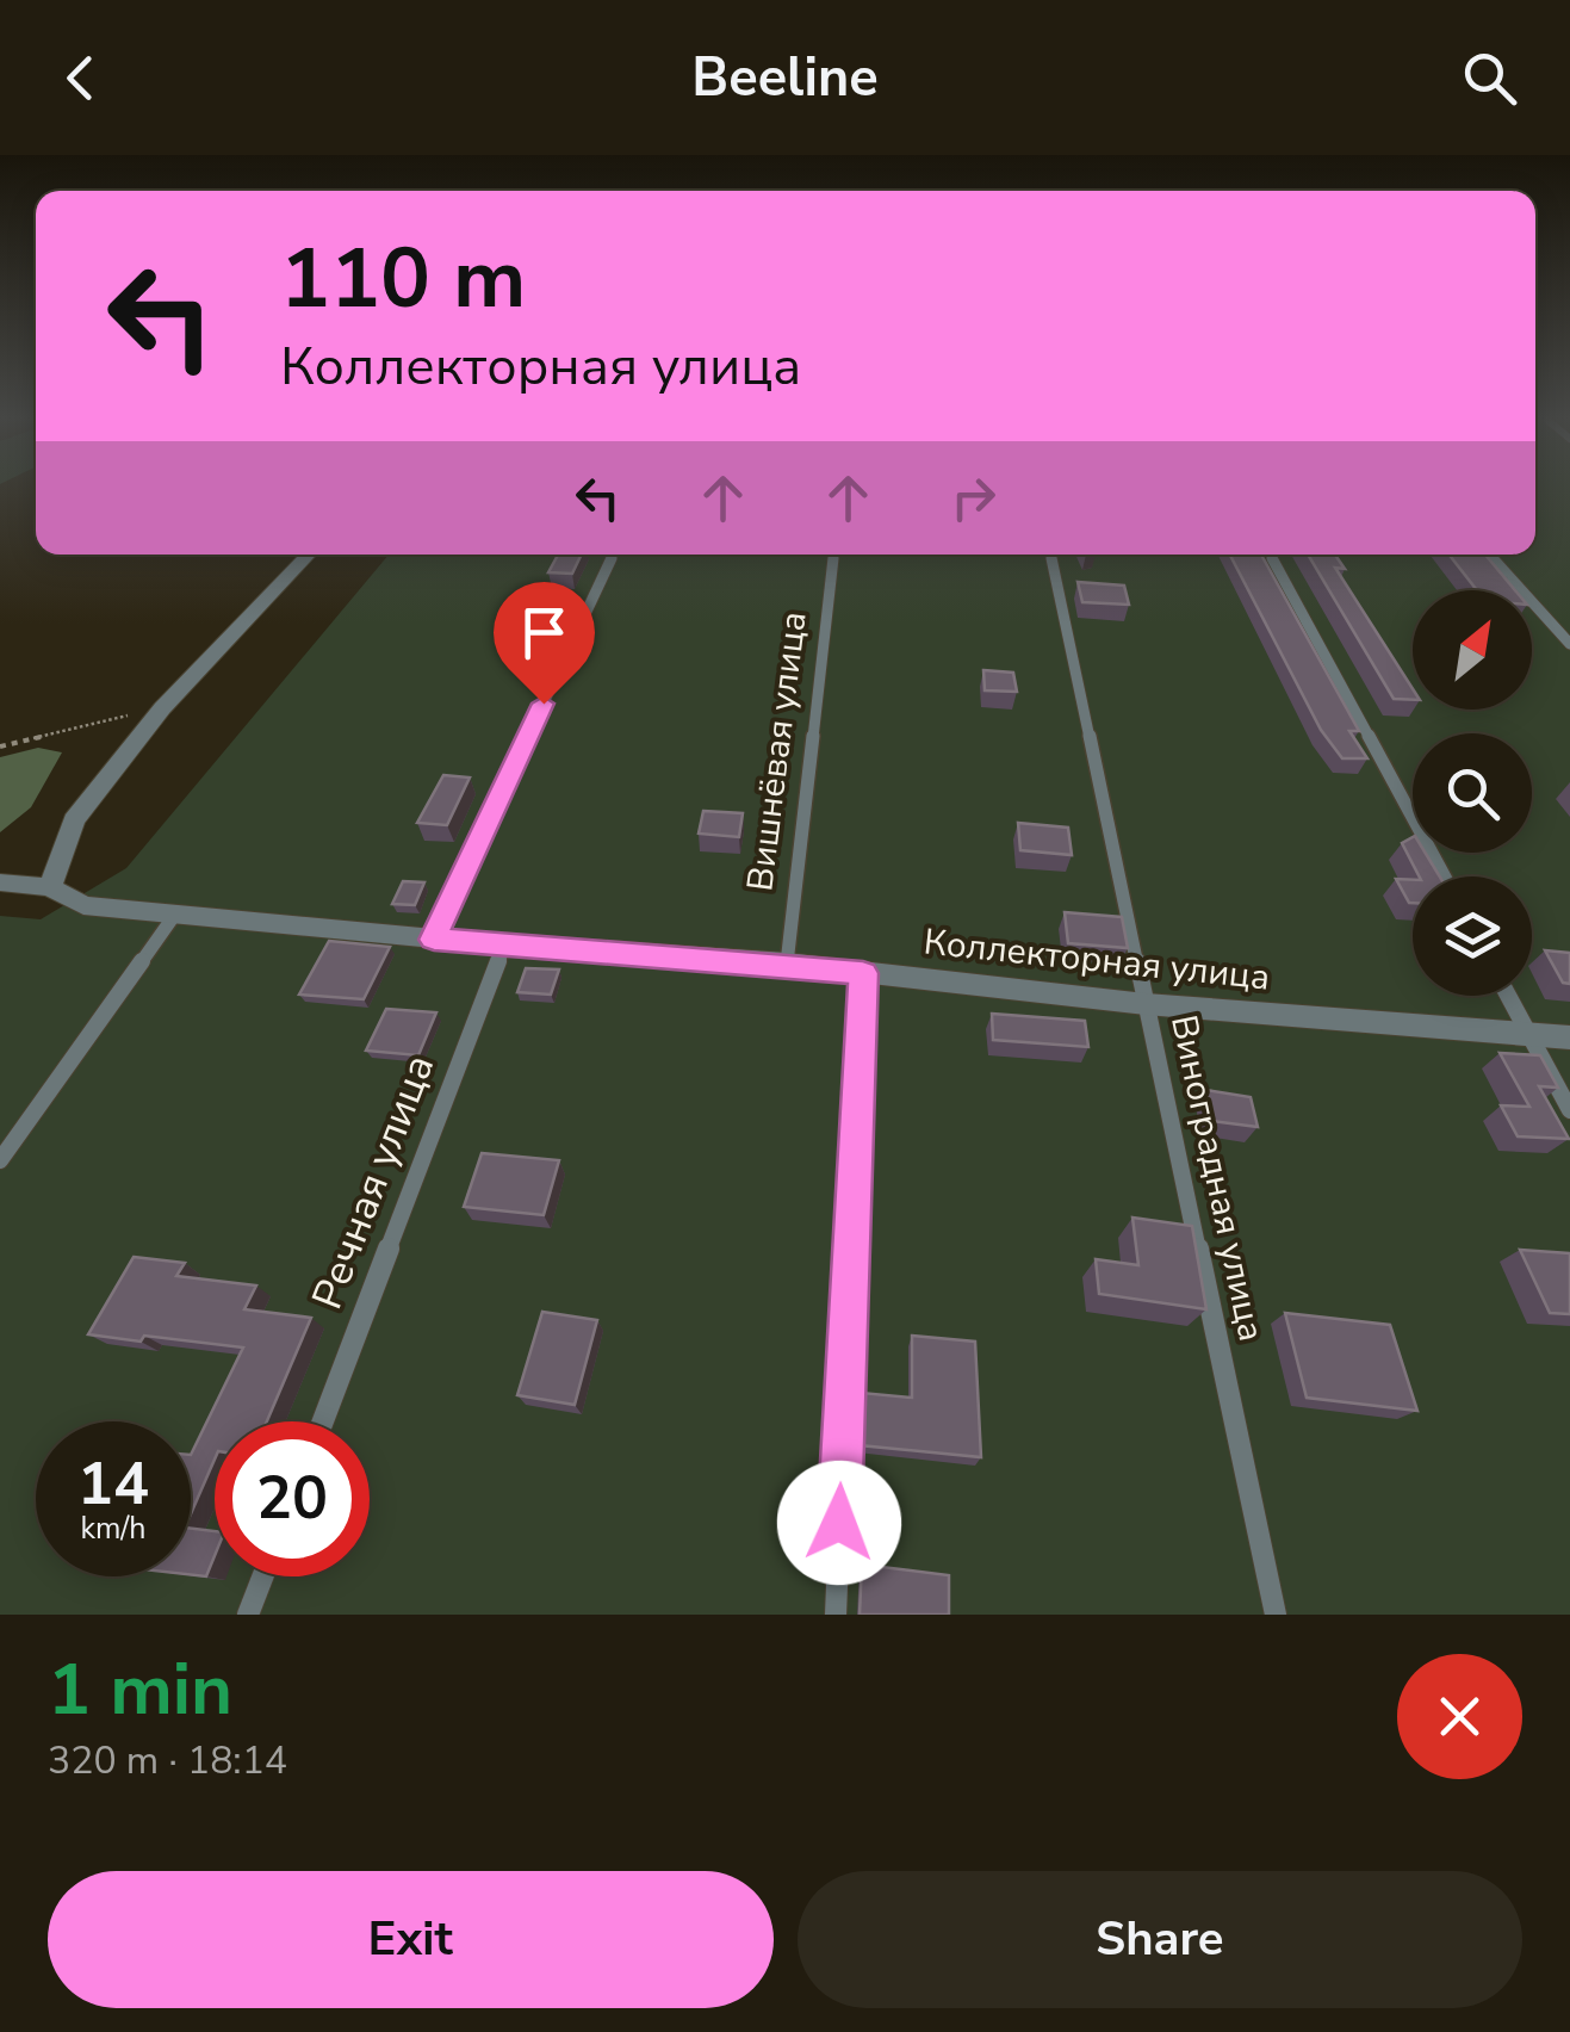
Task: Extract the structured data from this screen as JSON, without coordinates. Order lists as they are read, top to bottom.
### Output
{
  "streets": {
    "street": ["Коллекторная улица"],
    "lane": ["Вишнёвая улица", "Виноградная улица", "Речная улица"]
  },
  "crossings": [
    ["Вишнёвая улица", "Коллекторная улица"],
    ["Коллекторная улица", "Виноградная улица"],
    ["Коллекторная улица", "Речная улица"]
  ],
  "north": "top right",
  "page": {
    "header": "Beeline",
    "turn": ["110 m", "Коллекторная улица"],
    "speed": "14 km/h",
    "limit": "20",
    "heading": ["1 min", "320 m · 18:14"],
    "buttons": ["Exit", "Share"]
  }
}
